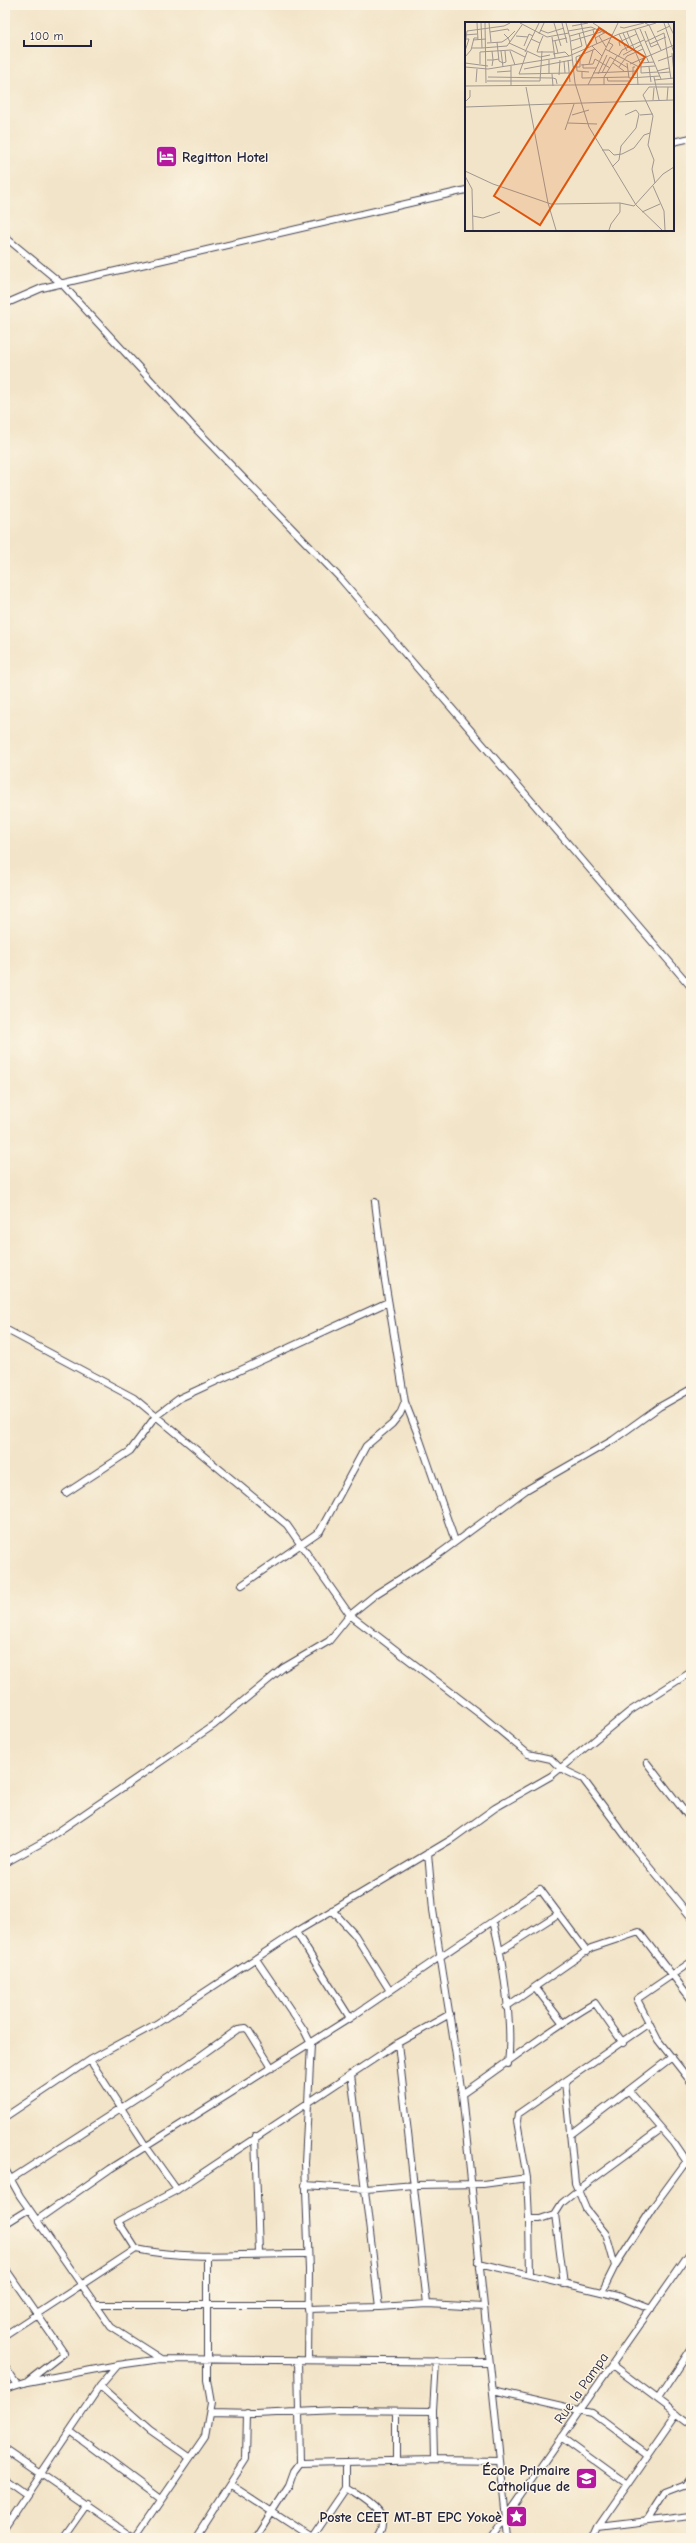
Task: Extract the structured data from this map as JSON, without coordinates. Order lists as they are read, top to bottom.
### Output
{
  "streets": {
    "street": ["Rue la Pampa"]
  },
  "places": {
    "hotel": ["Regitton Hotel"],
    "school or university": ["École Primaire Catholique de"],
    "place": ["Poste CEET MT-BT EPC Yokoè"]
  },
  "scale_bar": "100 m"
}
